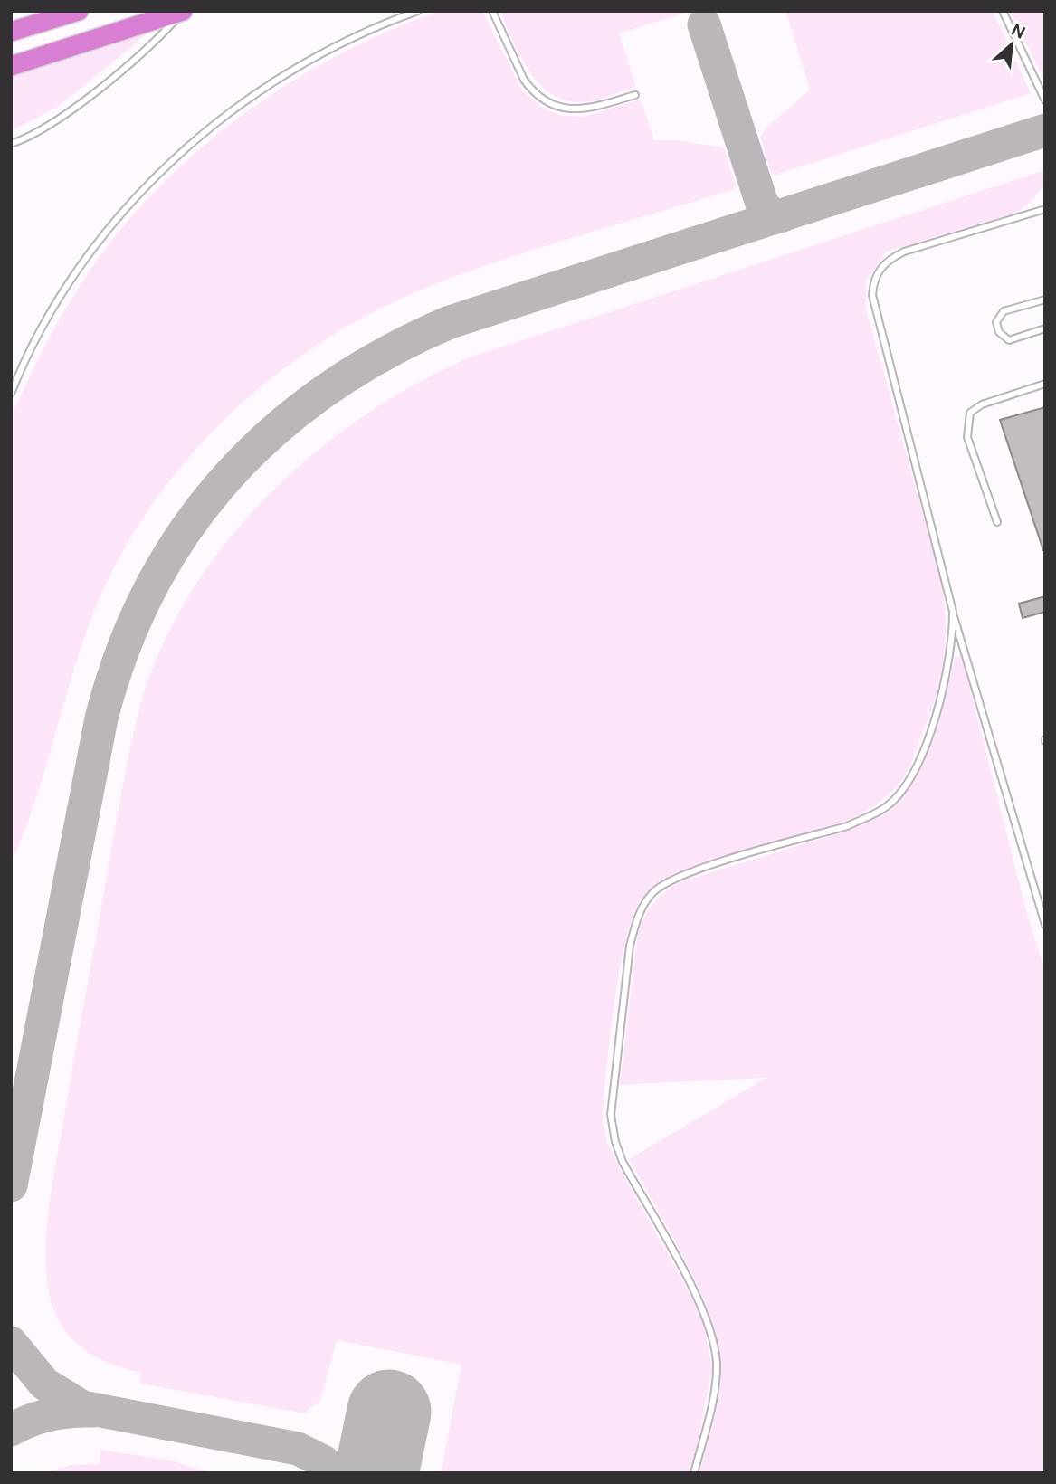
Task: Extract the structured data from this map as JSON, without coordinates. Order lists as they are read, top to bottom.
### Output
{
  "north": "top right"
}
